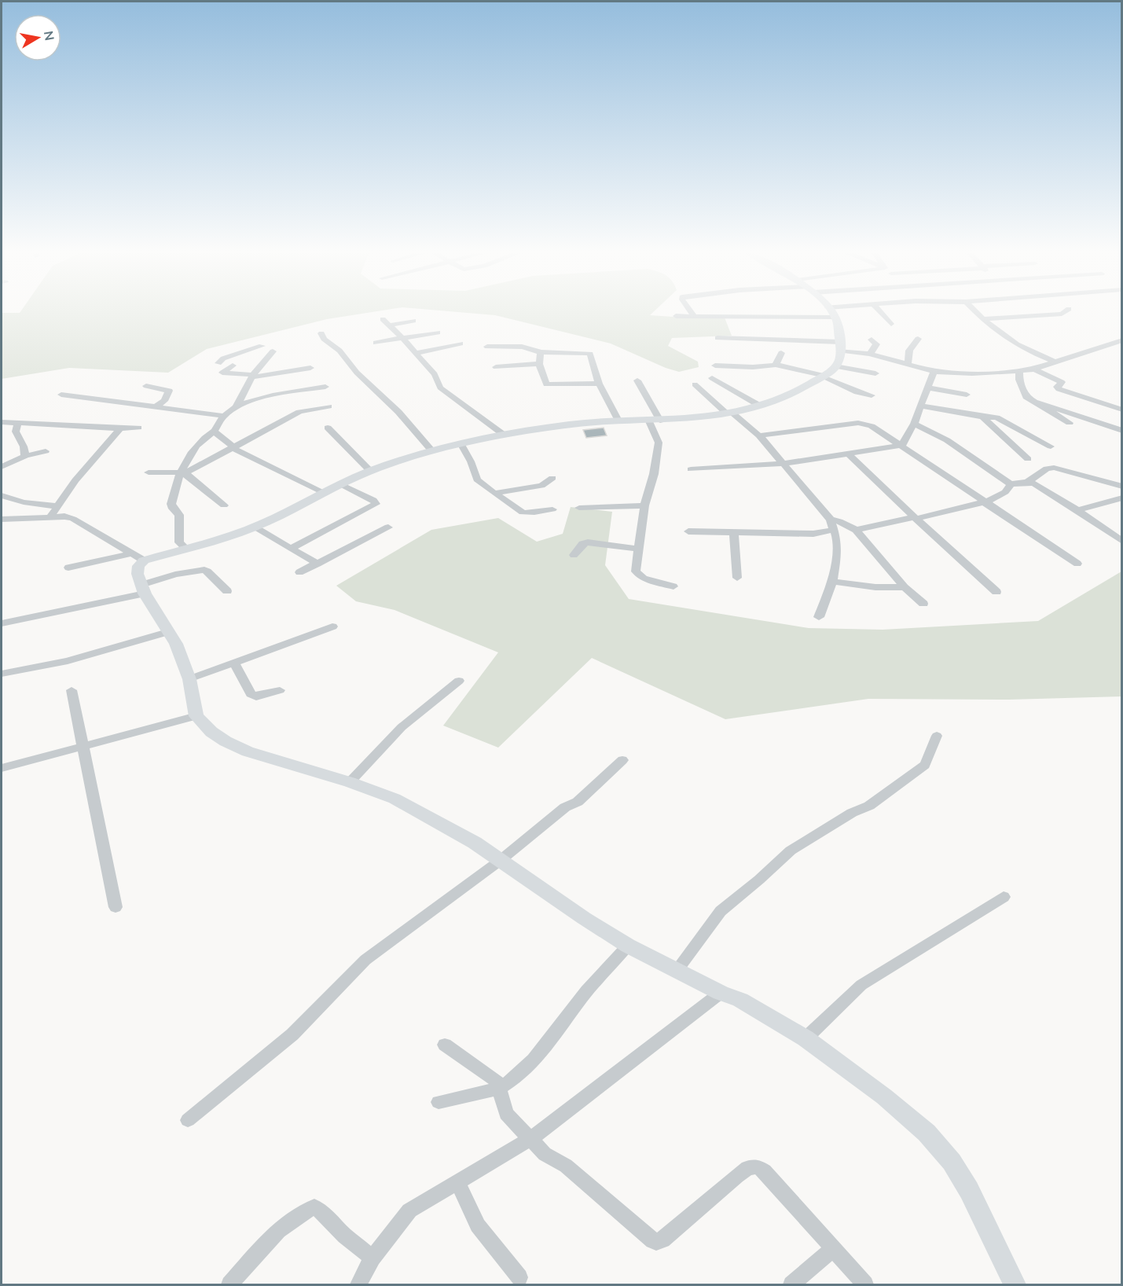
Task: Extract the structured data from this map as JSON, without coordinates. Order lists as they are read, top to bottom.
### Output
{
  "north": "right"
}
